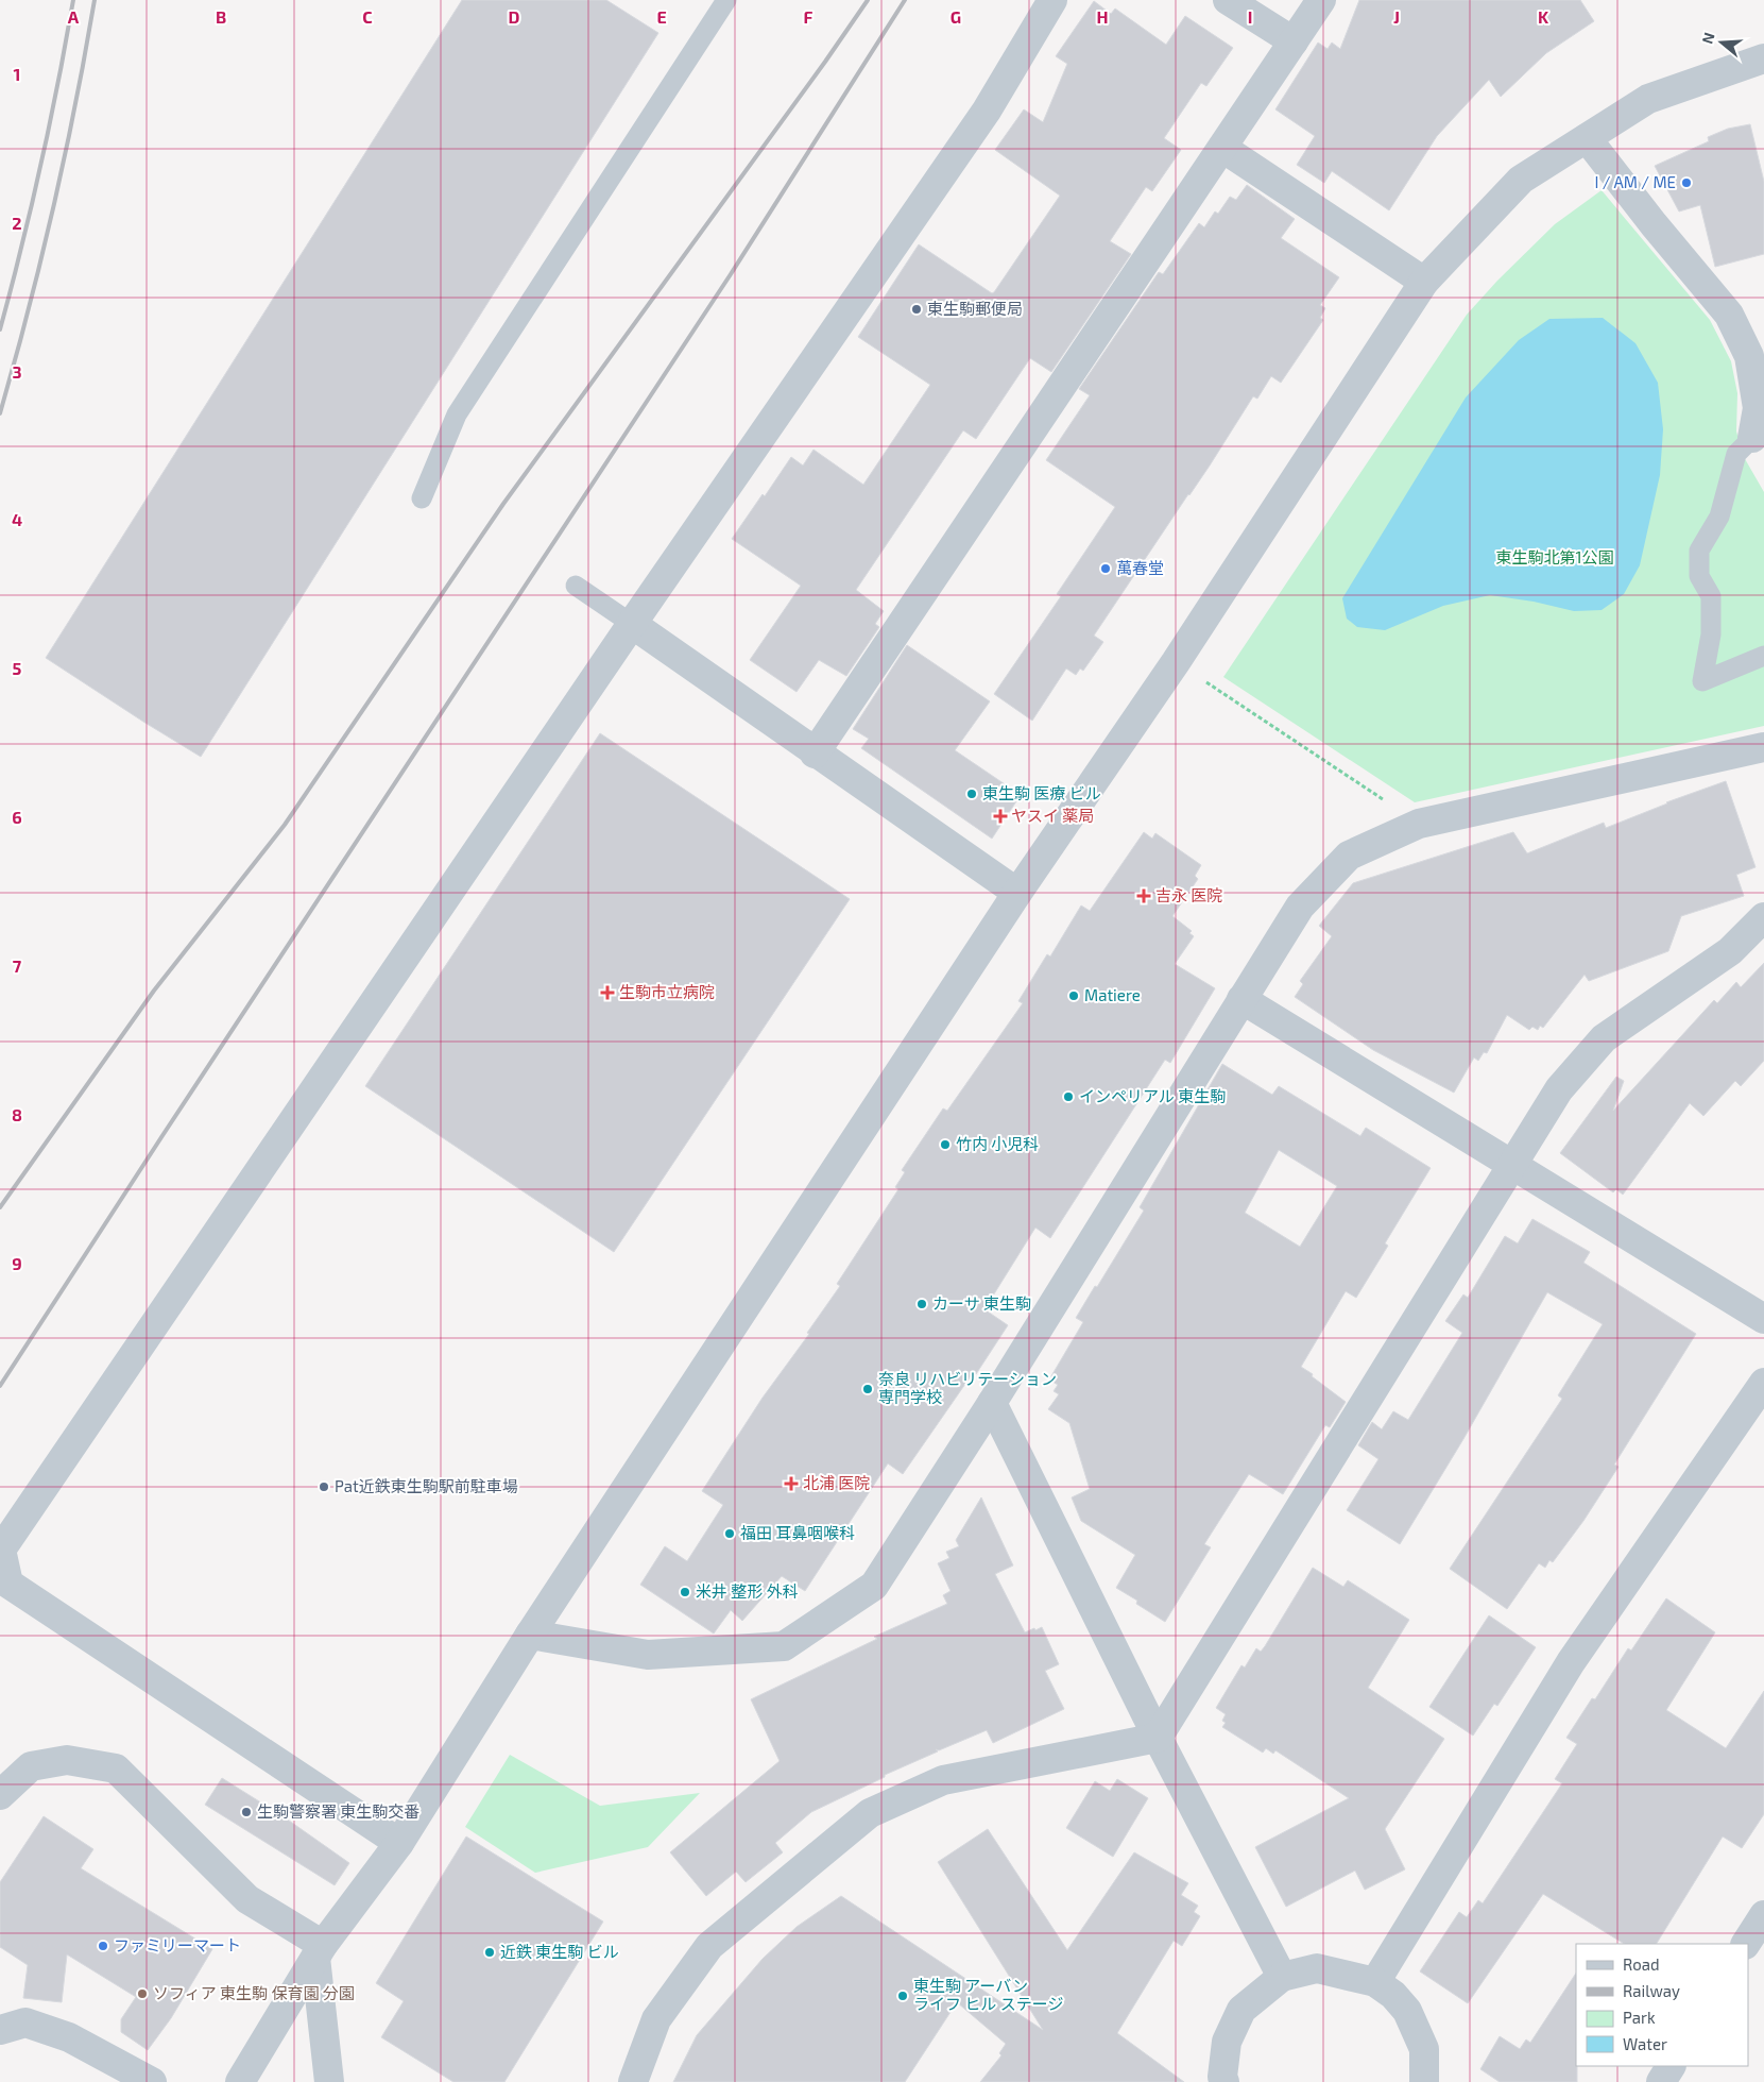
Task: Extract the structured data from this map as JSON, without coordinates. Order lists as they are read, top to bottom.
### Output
{
  "parks": ["東生駒北第1公園"],
  "places": {
    "other": [
      "I / AM / ME",
      "東生駒郵便局",
      "萬春堂",
      "東生駒 医療 ビル",
      "Matiere",
      "インペリアル 東生駒",
      "竹内 小児科",
      "カーサ 東生駒",
      "奈良 リハビリテーション 専門学校",
      "Pat近鉄東生駒駅前駐車場",
      "福田 耳鼻咽喉科",
      "米井 整形 外科",
      "生駒警察署 東生駒交番",
      "ファミリーマート",
      "近鉄 東生駒 ビル",
      "ソフィア 東生駒 保育園 分園",
      "東生駒 アーバン ライフ ヒル ステージ"
    ],
    "health": [
      "ヤスイ 薬局",
      "吉永 医院",
      "生駒市立病院",
      "北浦 医院"
    ]
  },
  "legend": [
    "Road",
    "Railway",
    "Park",
    "Water"
  ],
  "north": "left",
  "grid": {
    "columns": [
      "A",
      "B",
      "C",
      "D",
      "E",
      "F",
      "G",
      "H",
      "I",
      "J",
      "K"
    ],
    "rows": [
      "1",
      "2",
      "3",
      "4",
      "5",
      "6",
      "7",
      "8",
      "9"
    ]
  }
}
